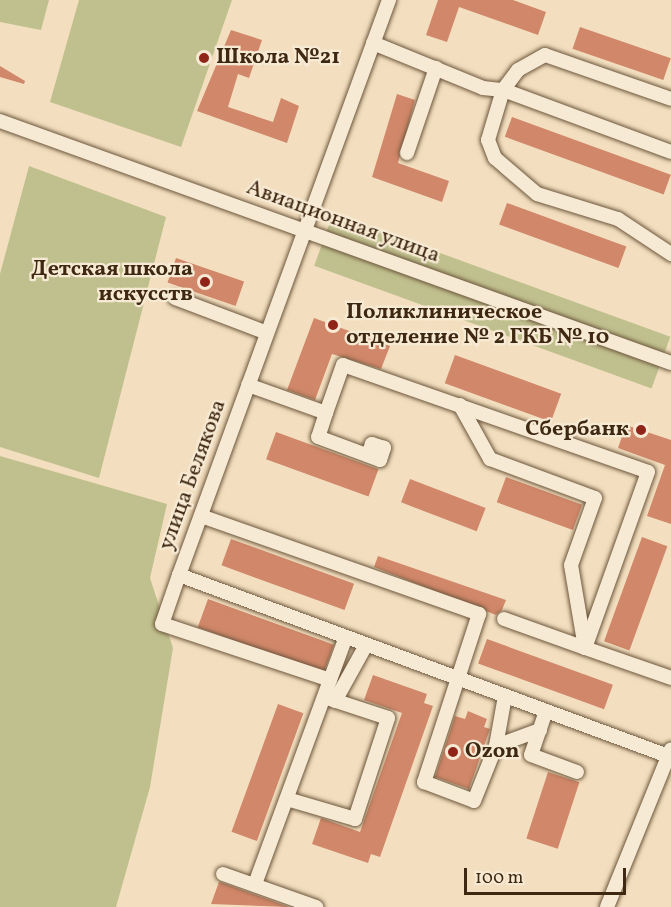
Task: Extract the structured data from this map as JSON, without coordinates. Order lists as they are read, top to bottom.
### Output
{
  "streets": {
    "street": ["Авиационная улица", "улица Белякова"]
  },
  "crossings": [
    ["Авиационная улица", "улица Белякова"]
  ],
  "places": [
    "Школа №21",
    "Детская школа искусств",
    "Поликлиническое отделение № 2 ГКБ № 10",
    "Сбербанк",
    "Ozon"
  ],
  "scale_bar": "100 m"
}
